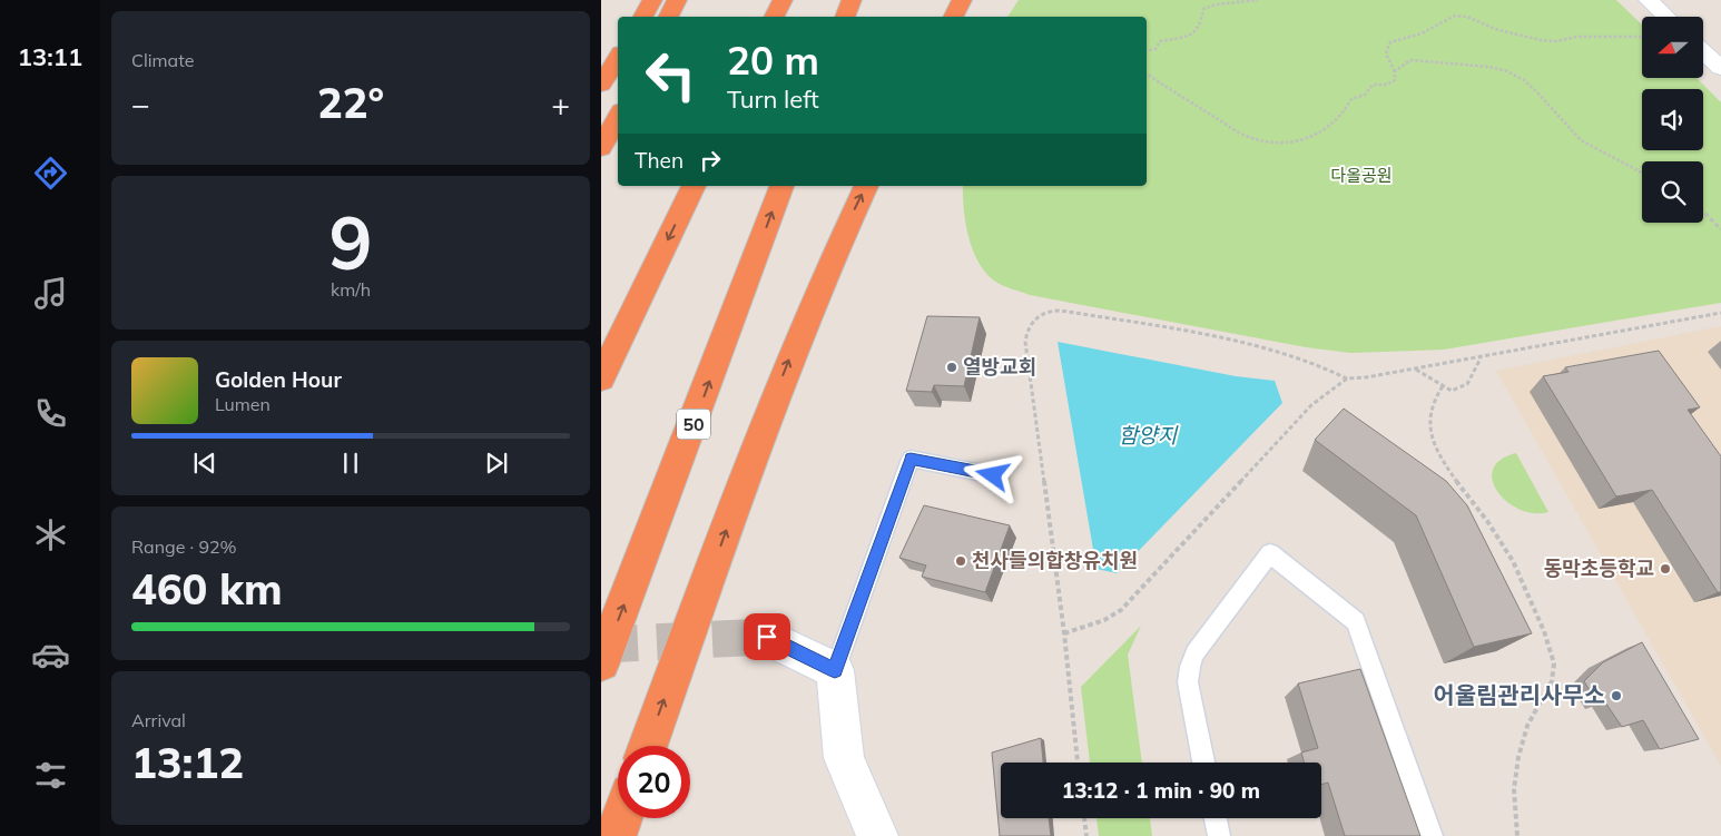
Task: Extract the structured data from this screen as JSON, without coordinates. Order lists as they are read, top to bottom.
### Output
{
  "streets": {
    "highway": ["50"]
  },
  "water": ["함양지"],
  "parks": ["다올공원"],
  "places": [
    "열방교회",
    "천사들의합창유치원",
    "동막초등학교",
    "어울림관리사무소"
  ],
  "north": "left",
  "page": {
    "tabs": "13:11",
    "tile": [
      "Climate",
      ["9", "km/h"],
      ["Range · 92%", "460 km"],
      ["Arrival", "13:12"]
    ],
    "turn": ["20 m", "Turn left"],
    "heat": ["−", "22°", "+"],
    "then": "Then",
    "song": ["Golden Hour", "Lumen"],
    "limit": "20",
    "trip": "13:12 · 1 min · 90 m"
  }
}
